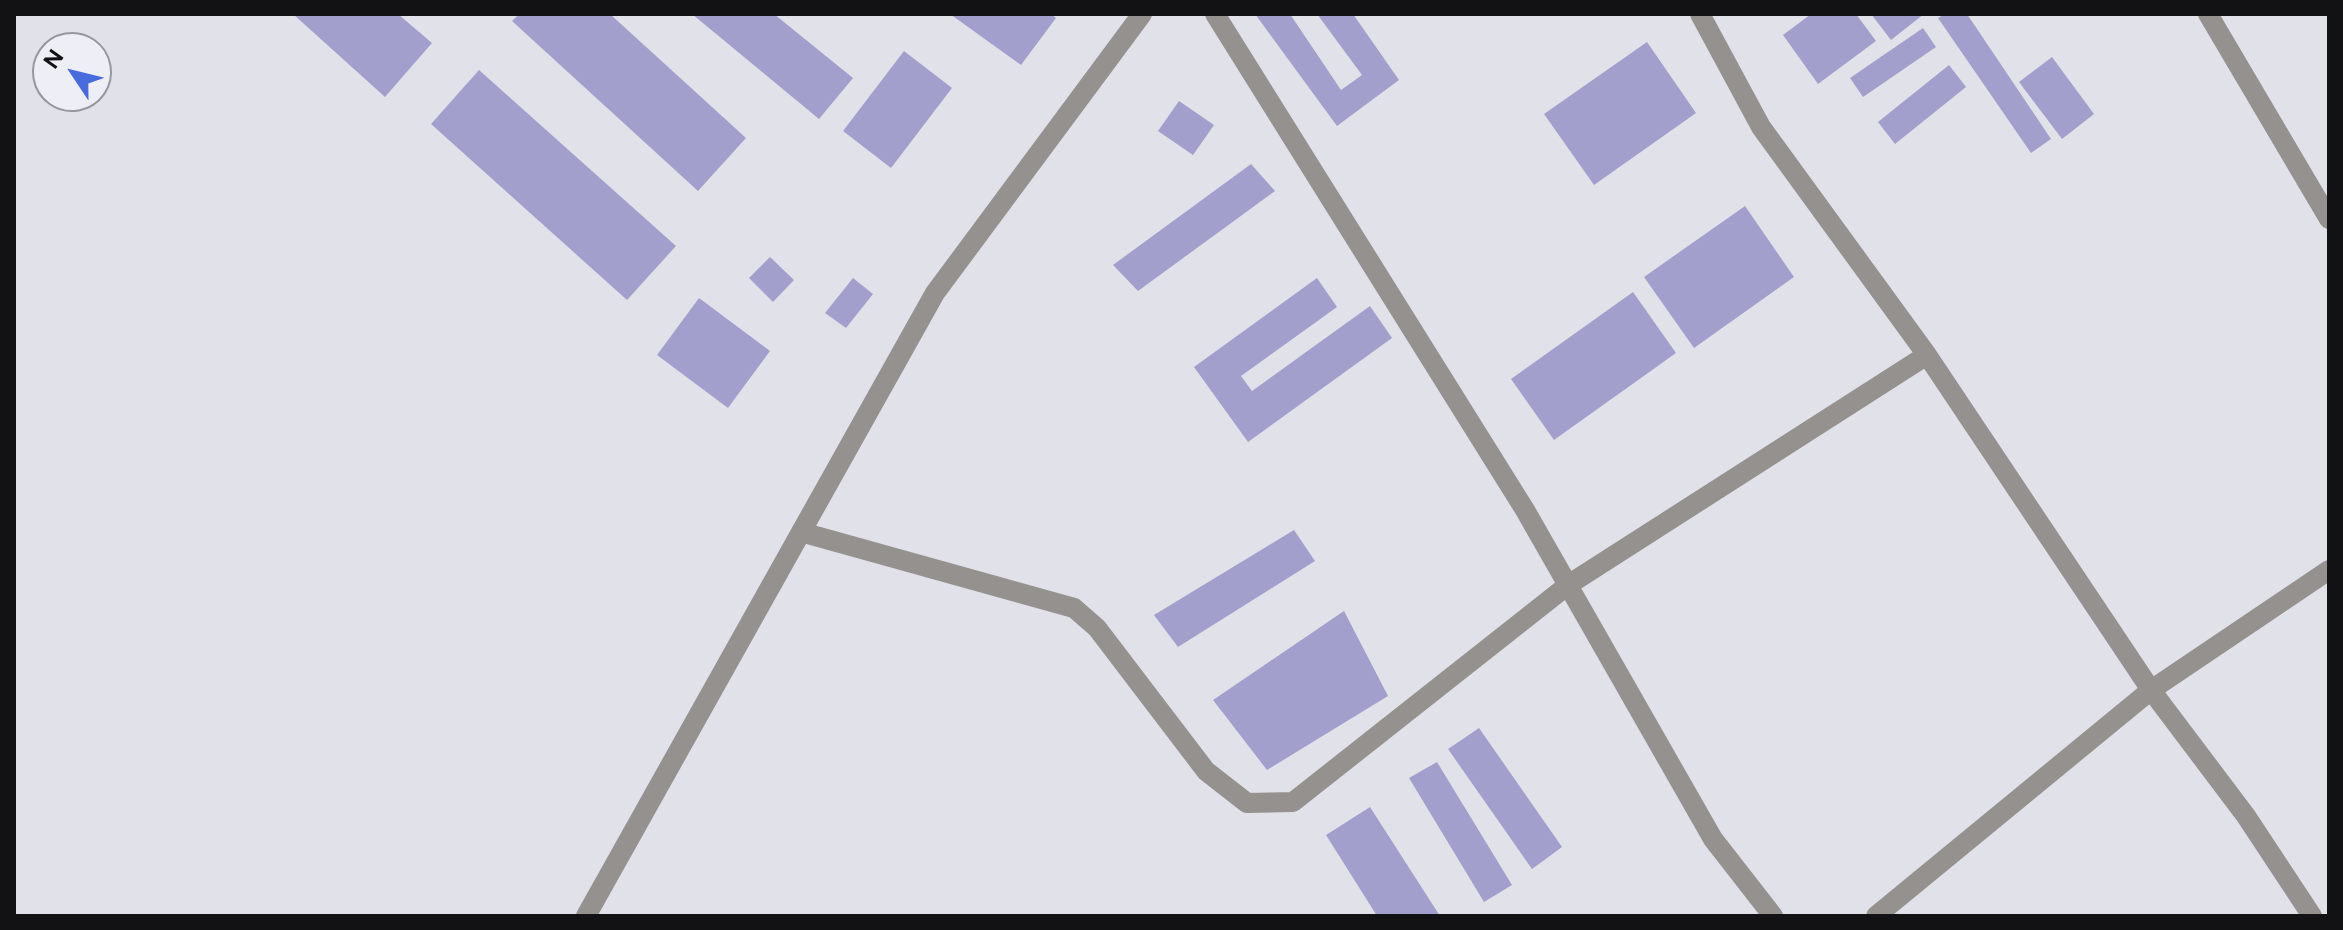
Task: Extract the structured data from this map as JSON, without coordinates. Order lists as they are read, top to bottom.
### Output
{
  "north": "top left"
}
